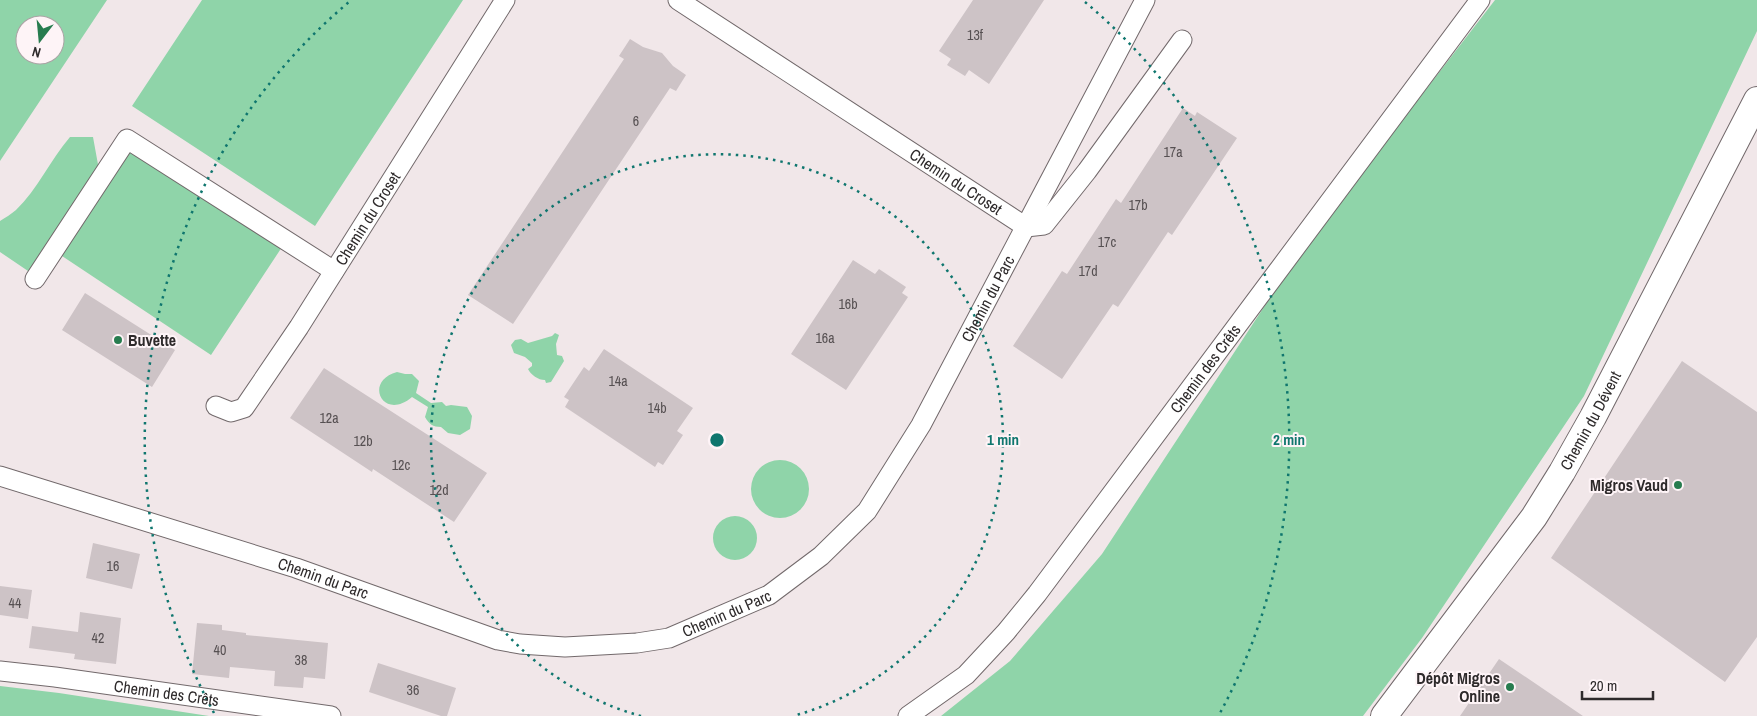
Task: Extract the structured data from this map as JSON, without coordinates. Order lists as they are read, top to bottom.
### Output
{
  "streets": {
    "street": [
      "Chemin du Croset",
      "Chemin du Parc",
      "Chemin des Crêts",
      "Chemin du Dévent"
    ]
  },
  "crossings": [
    ["Chemin du Croset", "Chemin du Parc"]
  ],
  "places": ["Buvette", "Migros Vaud", "Dépôt Migros Online"],
  "house_numbers": [
    "13f",
    "6",
    "17a",
    "17b",
    "17c",
    "17d",
    "16b",
    "16a",
    "14a",
    "14b",
    "12a",
    "12b",
    "12c",
    "12d",
    "16",
    "44",
    "42",
    "40",
    "38",
    "36"
  ],
  "scale_bar": "20 m",
  "north": "bottom",
  "rings": ["1 min", "2 min"]
}
